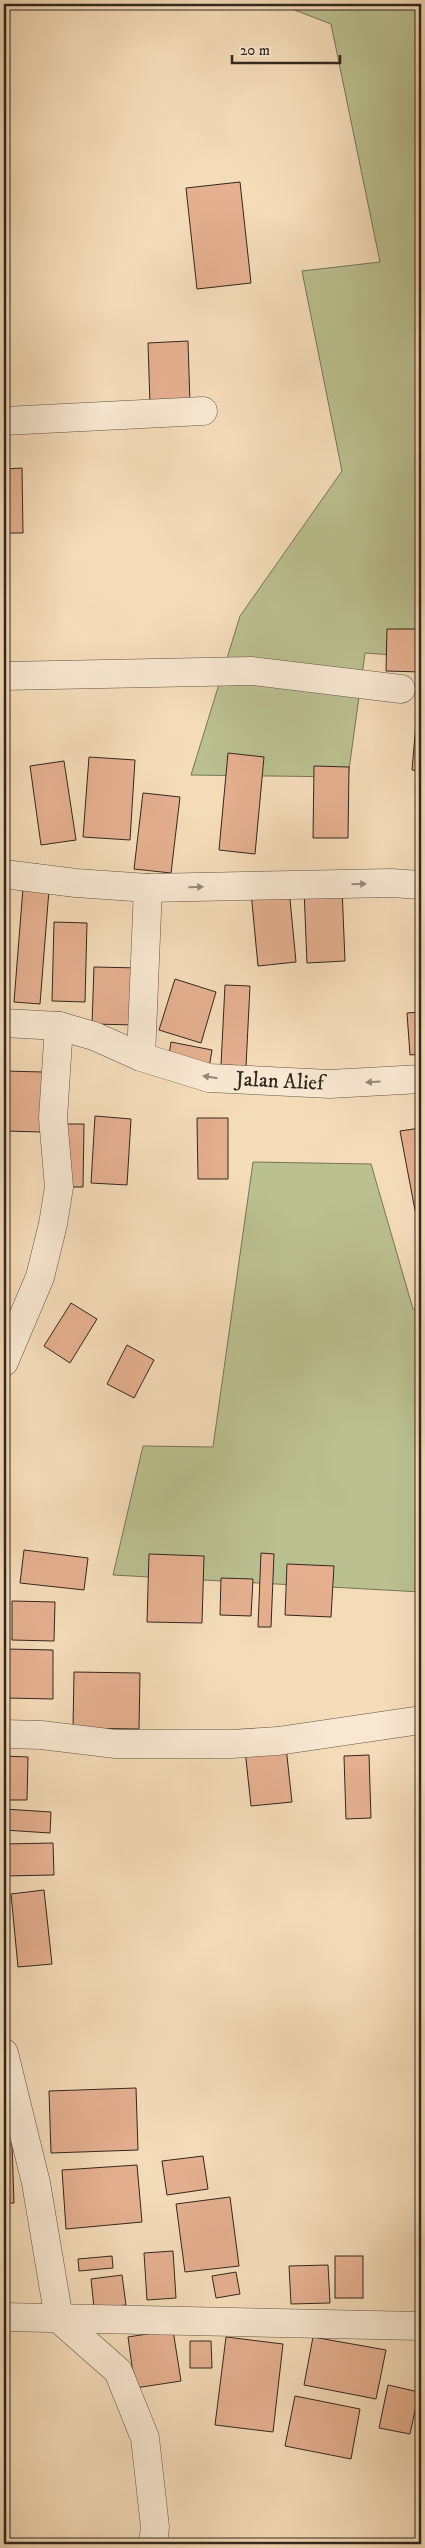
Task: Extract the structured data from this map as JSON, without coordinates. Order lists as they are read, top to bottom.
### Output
{
  "streets": {
    "street": ["Jalan Alief"]
  },
  "scale_bar": "20 m"
}
